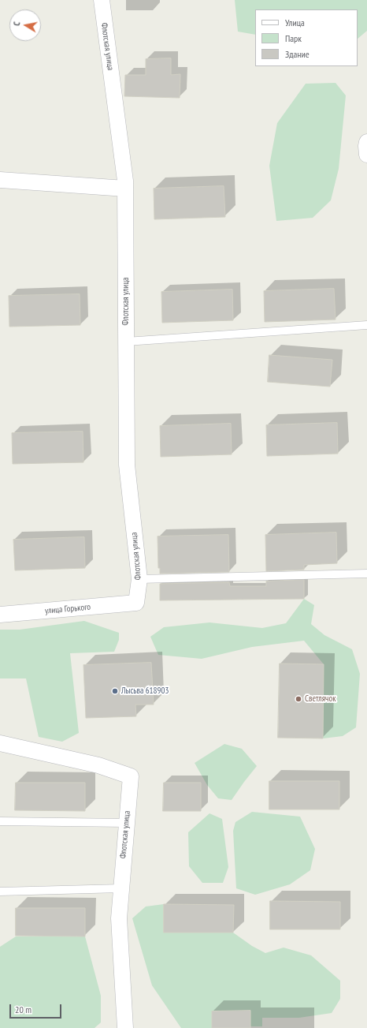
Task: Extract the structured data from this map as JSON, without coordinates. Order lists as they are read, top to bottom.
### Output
{
  "streets": {
    "street": ["Флотская улица", "улица Горького"]
  },
  "crossings": [
    ["Флотская улица", "улица Горького"]
  ],
  "places": ["Лысьва 618903", "Светлячок"],
  "legend": ["Улица", "Парк", "Здание"],
  "scale_bar": "20 m",
  "north": "left"
}
